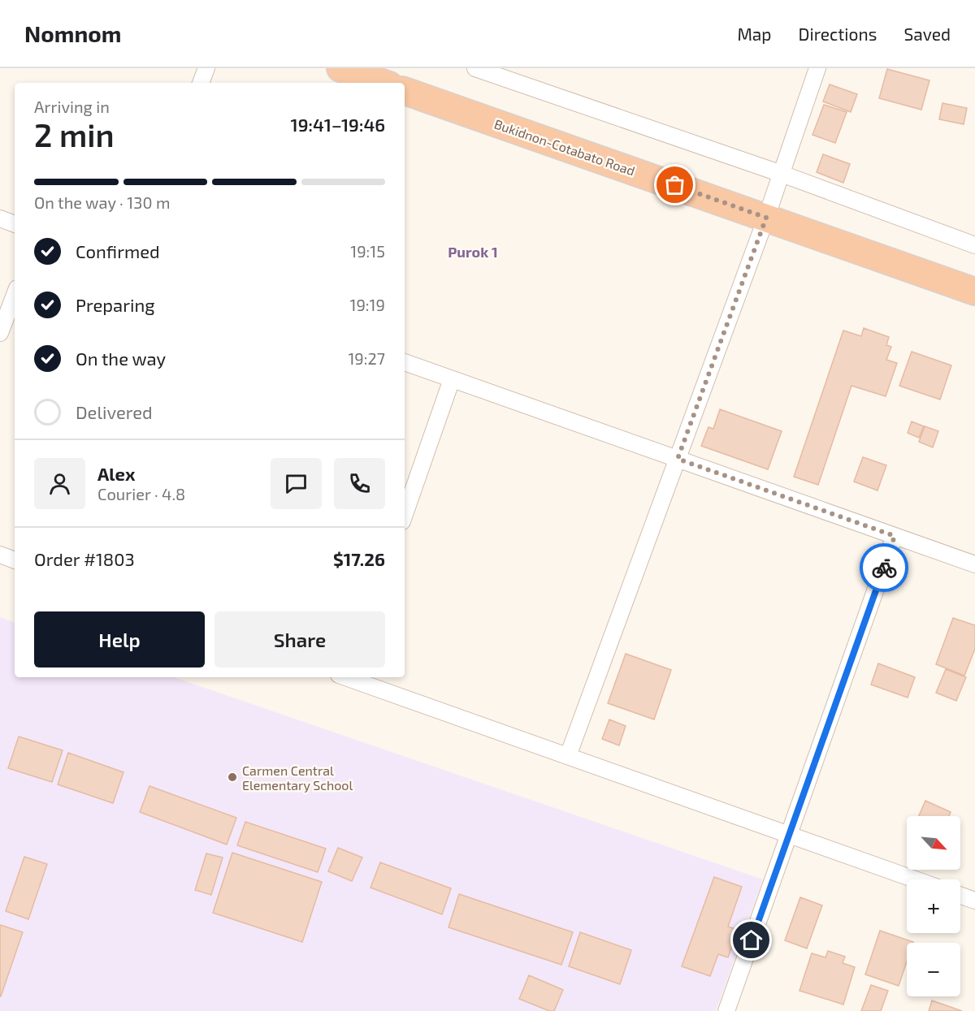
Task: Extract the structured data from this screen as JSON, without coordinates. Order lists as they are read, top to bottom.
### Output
{
  "streets": {
    "highway": ["Bukidnon-Cotabato Road"]
  },
  "districts": ["Purok 1"],
  "places": ["Carmen Central Elementary School"],
  "north": "bottom right",
  "page": {
    "header": "Nomnom",
    "nav": ["Map", "Directions", "Saved"],
    "heading": ["2 min", "Arriving in", "19:41–19:46"],
    "panel": [
      "Alex",
      "Courier · 4.8",
      "Order #1803",
      "$17.26"
    ],
    "bar": "On the way · 130 m",
    "list": [
      ["Confirmed", "19:15"],
      ["Preparing", "19:19"],
      ["On the way", "19:27"],
      "Delivered"
    ],
    "buttons": ["Help", "Share"],
    "map_buttons": ["+", "−"]
  }
}
